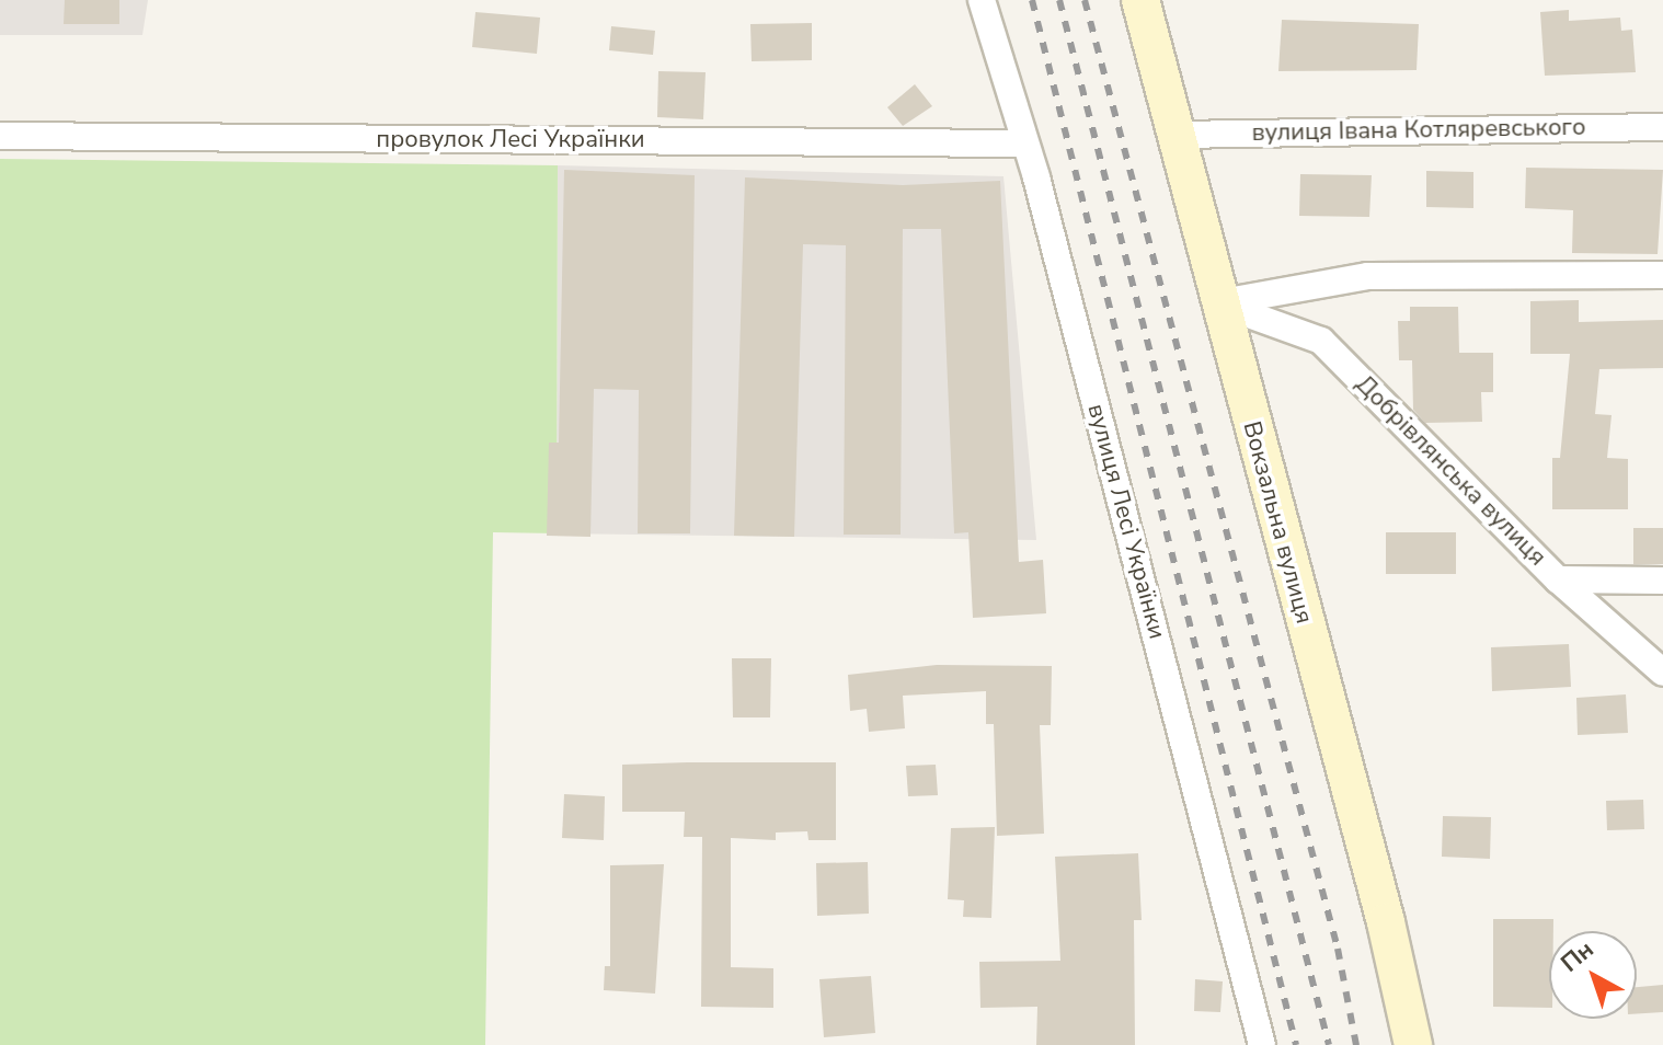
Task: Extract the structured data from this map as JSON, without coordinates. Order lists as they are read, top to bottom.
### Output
{
  "streets": {
    "street": [
      "вулиця Івана Котляревського",
      "провулок Лесі Українки",
      "Добрівлянська вулиця",
      "вулиця Лесі Українки",
      "Вокзальна вулиця"
    ]
  },
  "crossings": [
    ["вулиця Івана Котляревського", "Вокзальна вулиця"],
    ["провулок Лесі Українки", "вулиця Лесі Українки"],
    ["Добрівлянська вулиця", "Вокзальна вулиця"]
  ],
  "north": "top left"
}
